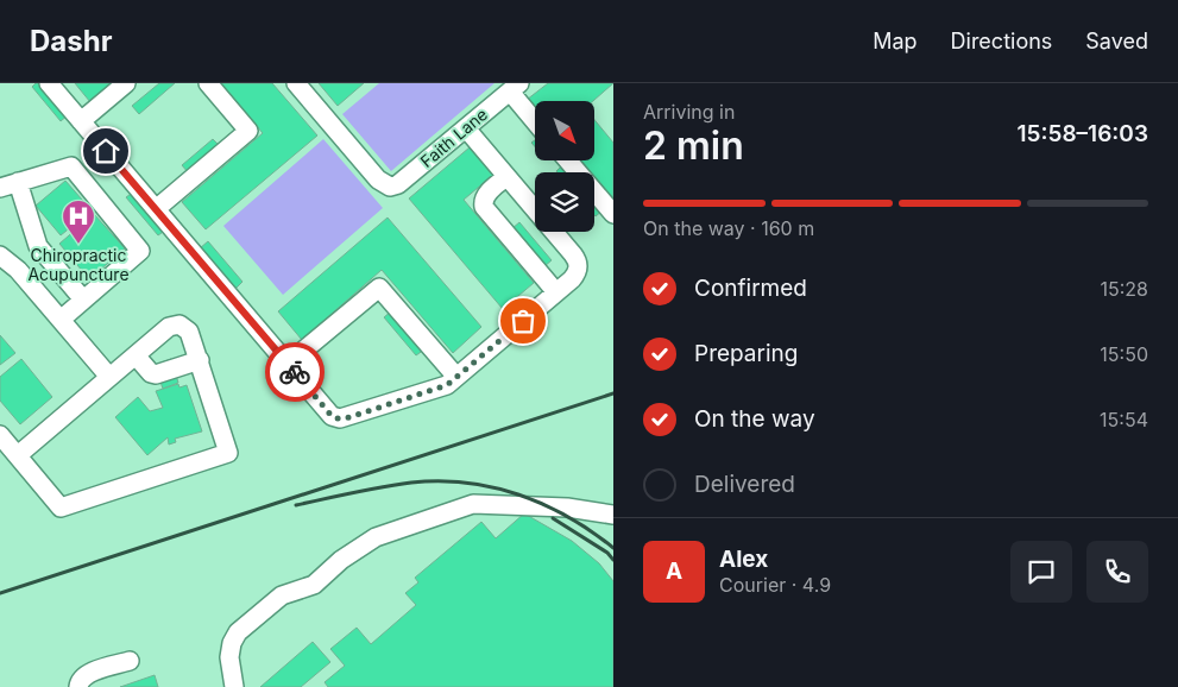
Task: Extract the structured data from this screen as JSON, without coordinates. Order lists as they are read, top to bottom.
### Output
{
  "streets": {
    "street": ["Faith Lane"]
  },
  "places": {
    "hospital": ["Chiropractic Acupuncture"]
  },
  "north": "bottom right",
  "page": {
    "header": "Dashr",
    "nav": ["Map", "Directions", "Saved"],
    "heading": ["2 min", "Arriving in", "15:58–16:03"],
    "panel": ["Alex", "Courier · 4.9"],
    "bar": "On the way · 160 m",
    "list": [
      ["Confirmed", "15:28"],
      ["Preparing", "15:50"],
      ["On the way", "15:54"],
      "Delivered"
    ],
    "round": "A"
  }
}
